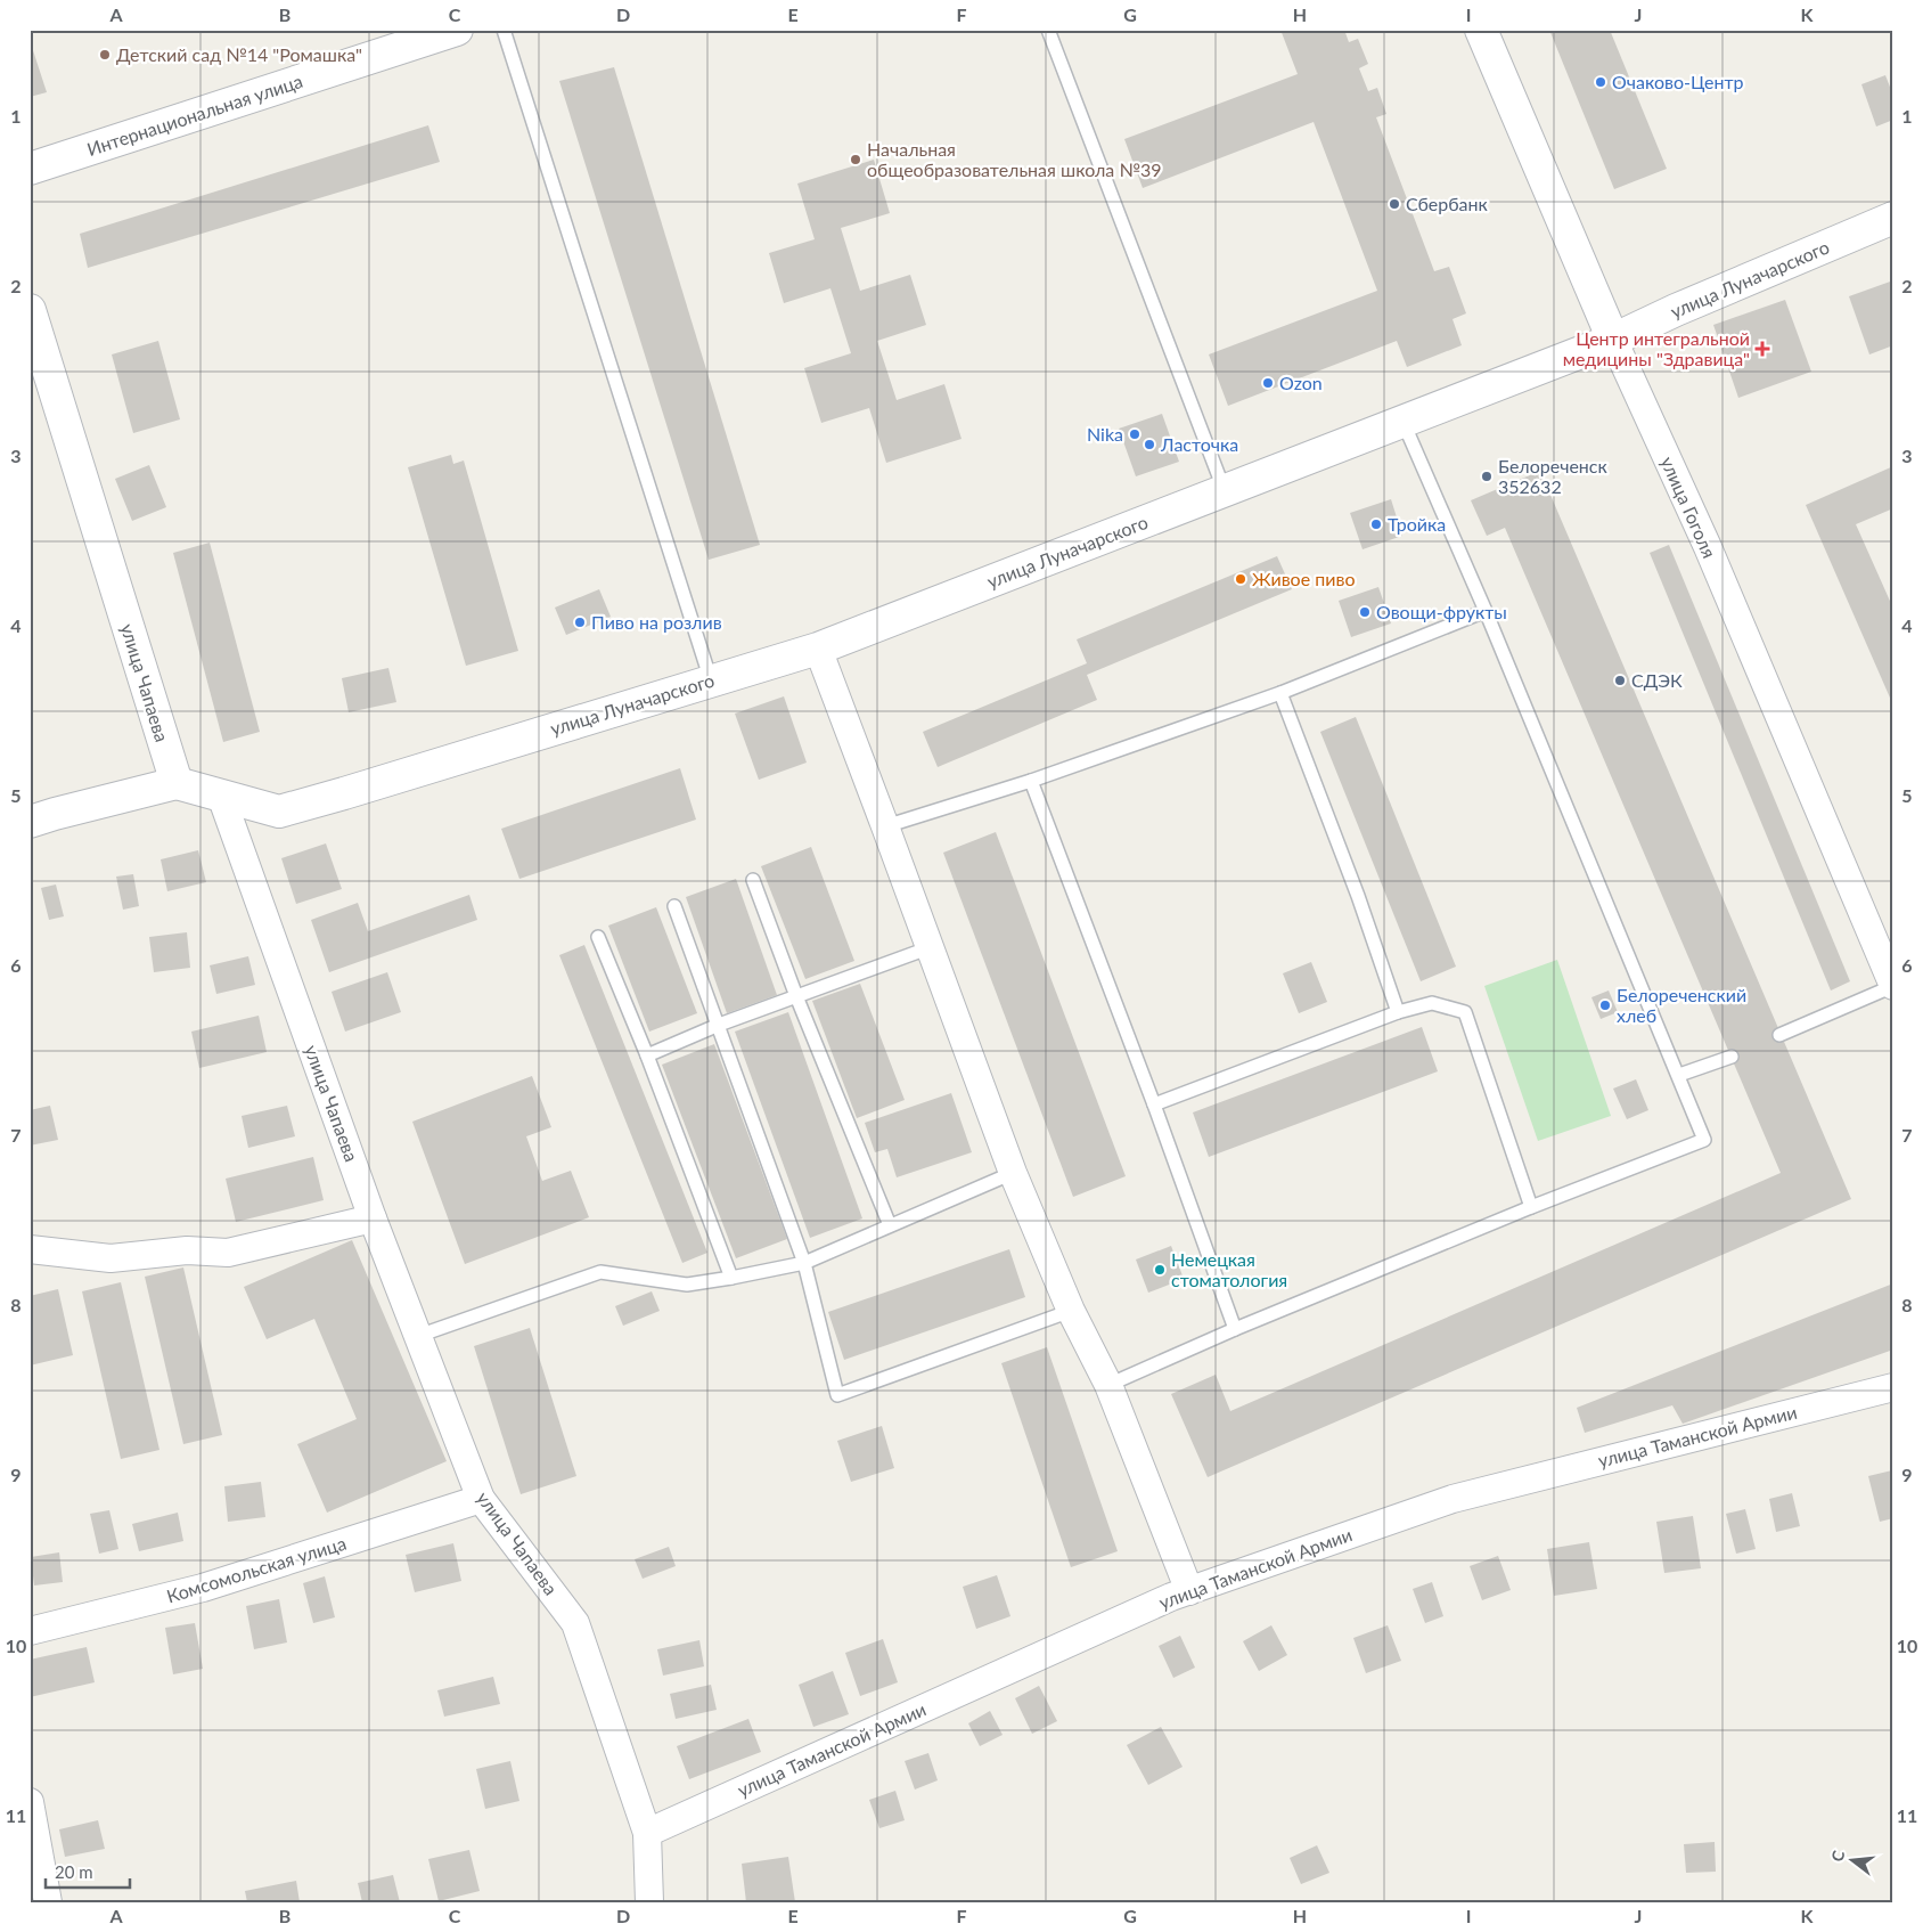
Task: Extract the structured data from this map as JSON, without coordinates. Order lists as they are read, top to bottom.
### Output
{
  "streets": {
    "street": [
      "Интернациональная улица",
      "улица Луначарского",
      "улица Гоголя",
      "улица Чапаева",
      "улица Таманской Армии",
      "Комсомольская улица"
    ]
  },
  "crossings": [
    ["улица Луначарского", "улица Гоголя"],
    ["улица Луначарского", "улица Чапаева"],
    ["улица Чапаева", "улица Таманской Армии"],
    ["улица Чапаева", "Комсомольская улица"]
  ],
  "places": {
    "other": [
      "Детский сад №14 \"Ромашка\"",
      "Очаково-Центр",
      "Начальная общеобразовательная школа №39",
      "Сбербанк",
      "Ozon",
      "Nika",
      "Ласточка",
      "Белореченск 352632",
      "Тройка",
      "Живое пиво",
      "Овощи-фрукты",
      "Пиво на розлив",
      "СДЭК",
      "Белореченский хлеб",
      "Немецкая стоматология"
    ],
    "health": ["Центр интегральной медицины \"Здравица\""]
  },
  "scale_bar": "20 m",
  "north": "left",
  "grid": {
    "columns": [
      "A",
      "B",
      "C",
      "D",
      "E",
      "F",
      "G",
      "H",
      "I",
      "J",
      "K"
    ],
    "rows": [
      "1",
      "2",
      "3",
      "4",
      "5",
      "6",
      "7",
      "8",
      "9",
      "10",
      "11"
    ]
  }
}
